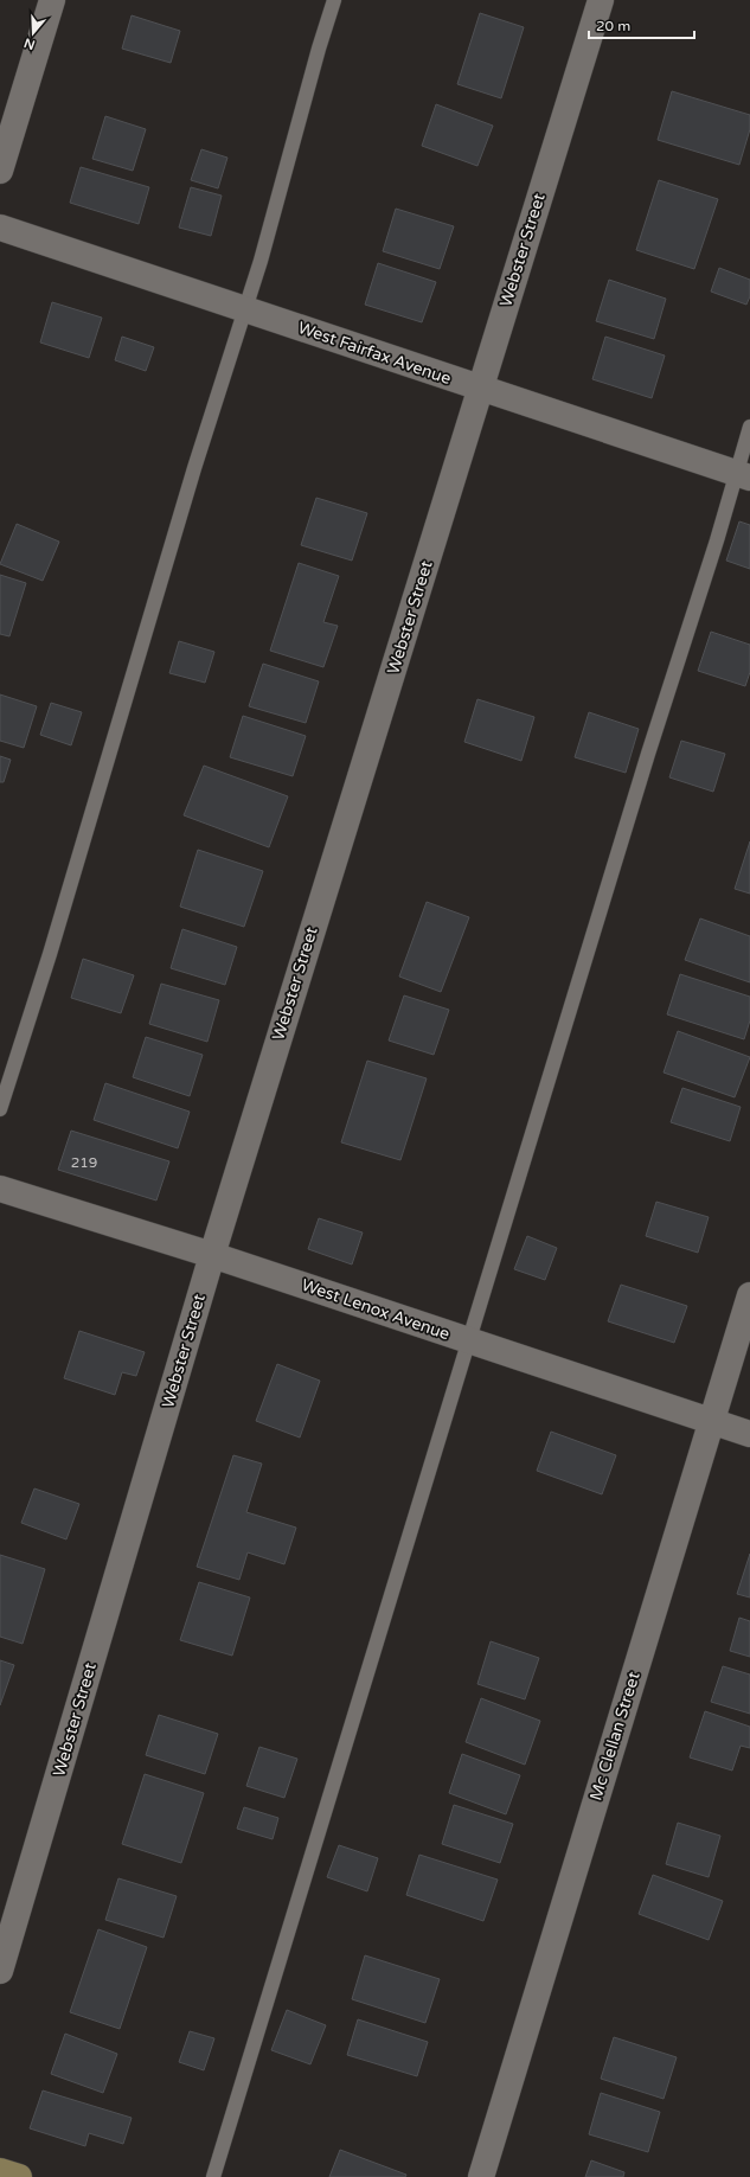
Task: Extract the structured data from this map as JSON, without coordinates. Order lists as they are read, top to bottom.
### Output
{
  "streets": {
    "street": [
      "Webster Street",
      "West Fairfax Avenue",
      "West Lenox Avenue",
      "Mc Clellan Street"
    ]
  },
  "crossings": [
    ["Webster Street", "West Fairfax Avenue"],
    ["Webster Street", "West Lenox Avenue"],
    ["West Lenox Avenue", "Mc Clellan Street"]
  ],
  "house_numbers": ["219"],
  "scale_bar": "20 m",
  "north": "bottom"
}
